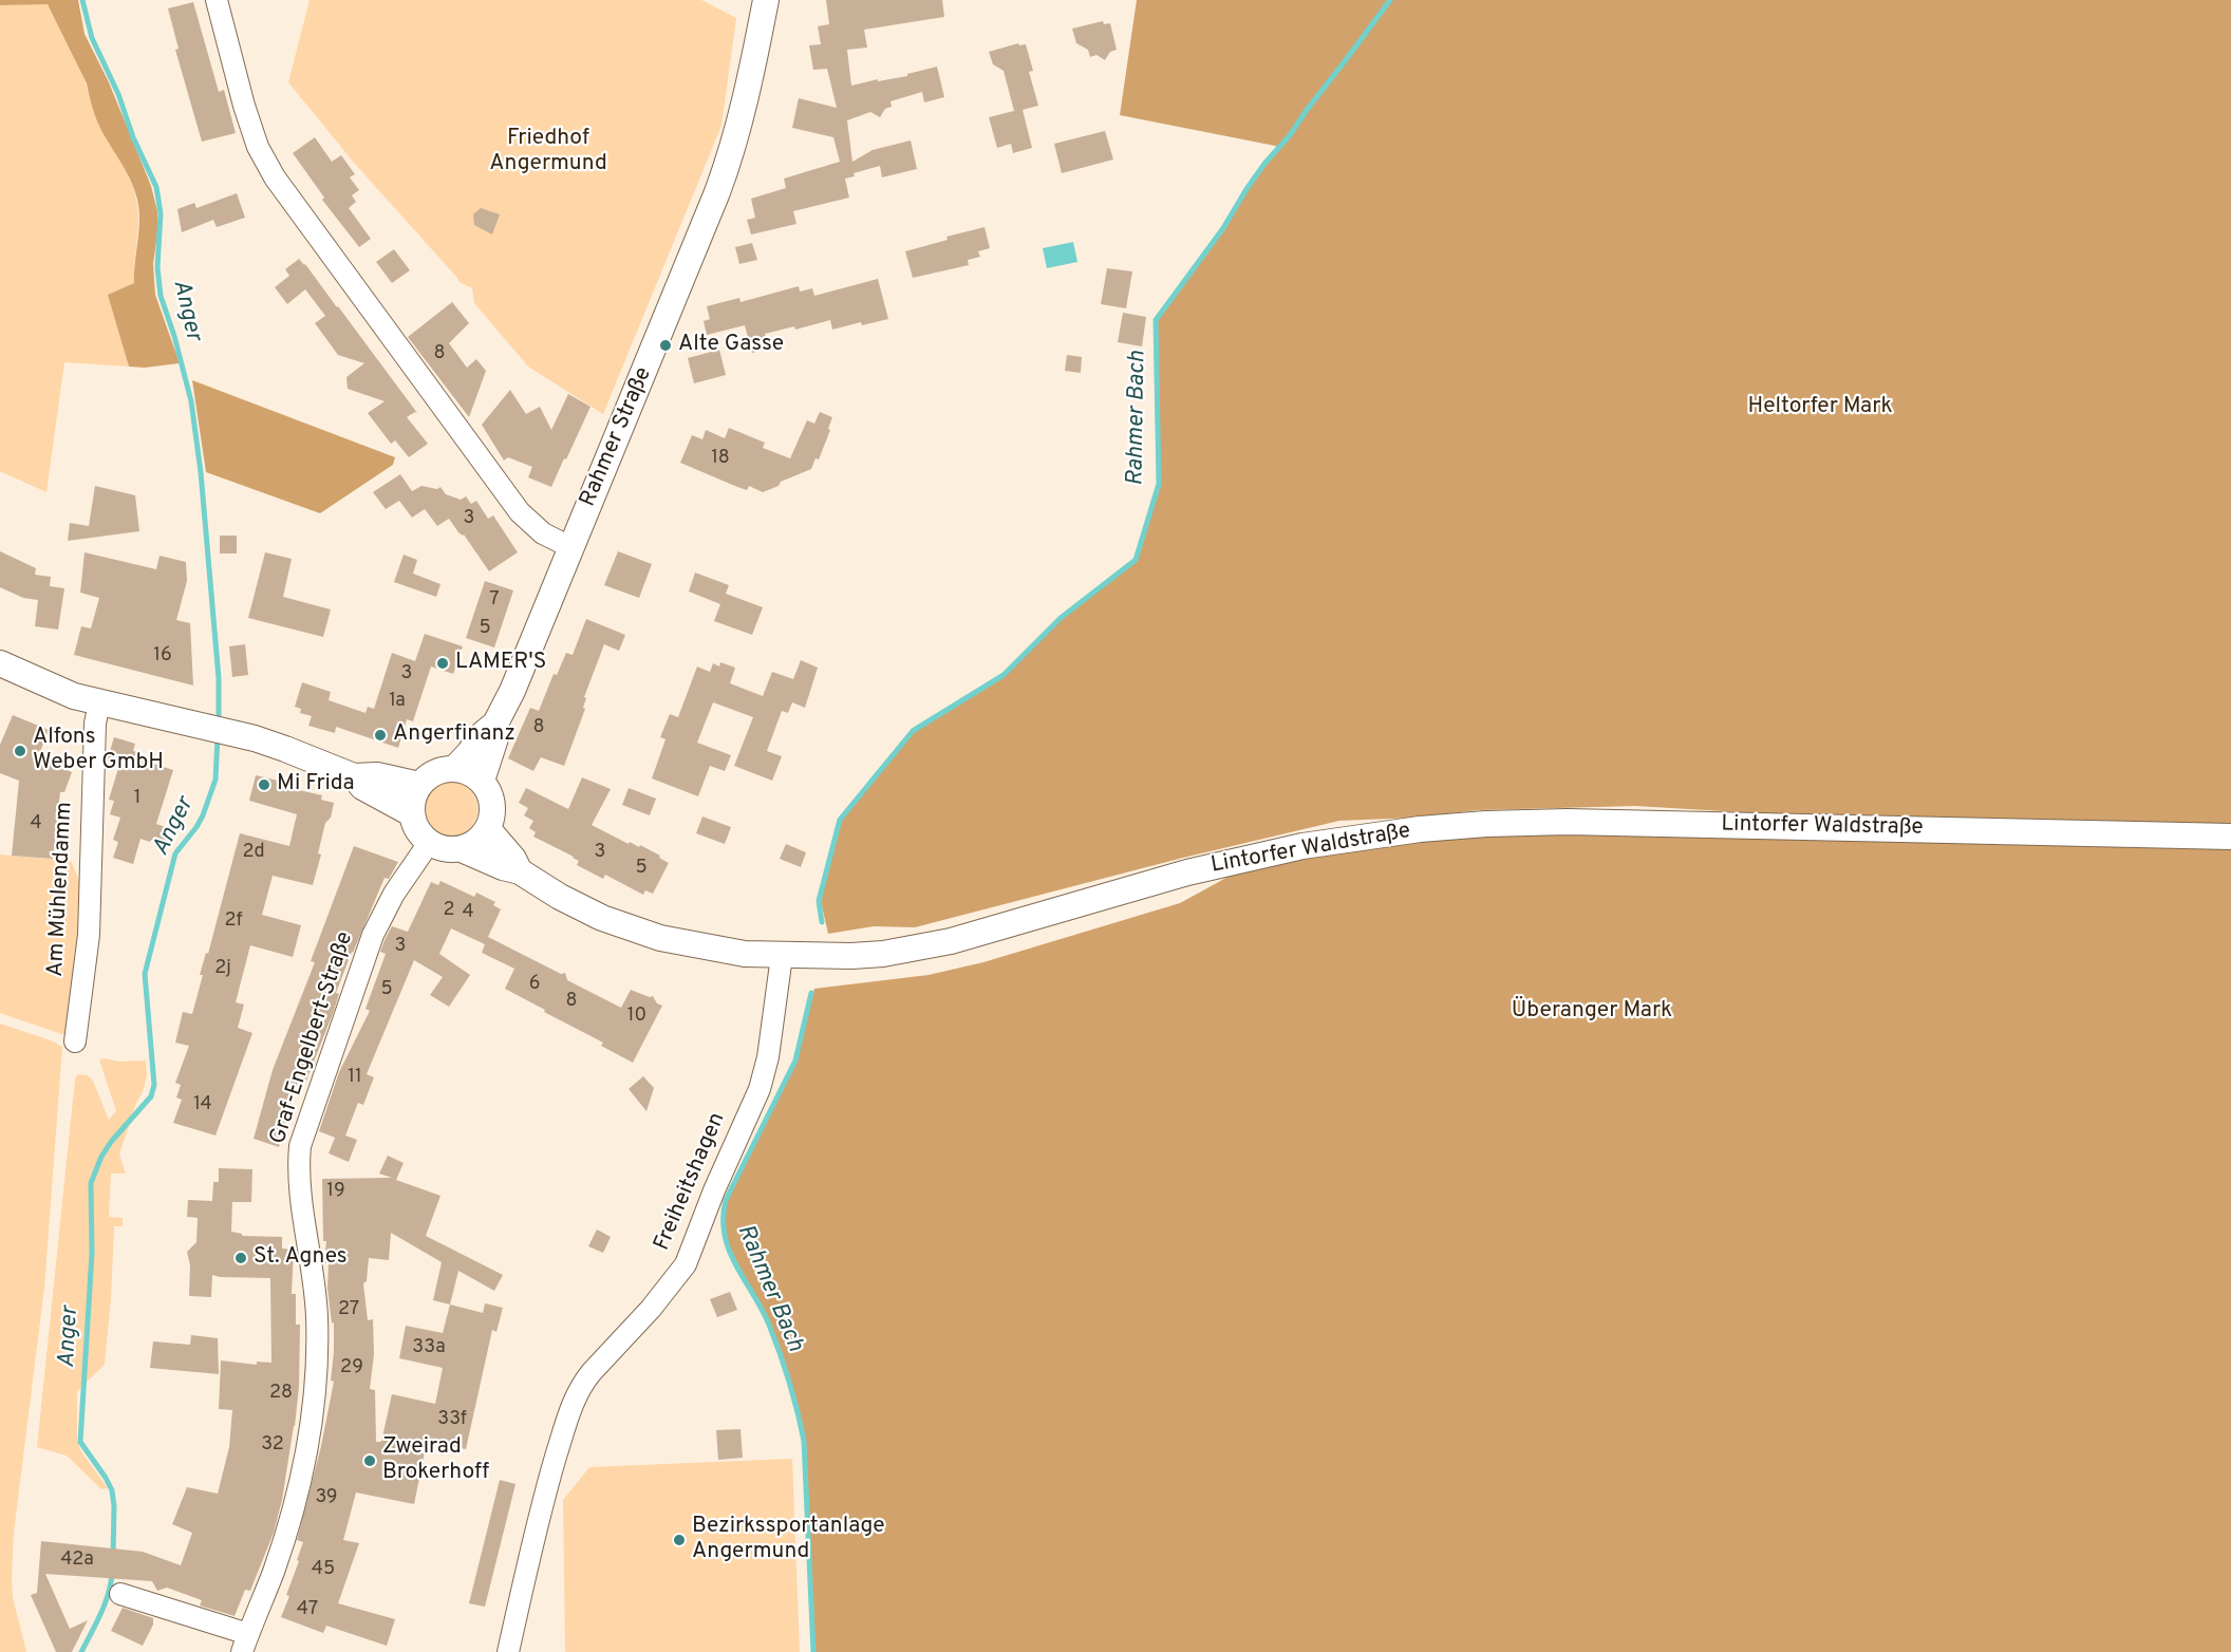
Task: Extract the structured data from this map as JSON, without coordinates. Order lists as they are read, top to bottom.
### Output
{
  "streets": {
    "main road": ["Rahmer Straße", "Lintorfer Waldstraße"],
    "street": ["Am Mühlendamm", "Graf-Engelbert-Straße", "Freiheitshagen"]
  },
  "crossings": [
    ["Rahmer Straße", "Lintorfer Waldstraße"],
    ["Rahmer Straße", "Graf-Engelbert-Straße"],
    ["Lintorfer Waldstraße", "Graf-Engelbert-Straße"],
    ["Lintorfer Waldstraße", "Freiheitshagen"]
  ],
  "water": ["Anger", "Rahmer Bach"],
  "parks": ["Friedhof Angermund", "Heltorfer Mark", "Überanger Mark"],
  "places": [
    "Alte Gasse",
    "LAMER'S",
    "Angerfinanz",
    "Alfons Weber GmbH",
    "Mi Frida",
    "St. Agnes",
    "Zweirad Brokerhoff",
    "Bezirkssportanlage Angermund"
  ],
  "house_numbers": [
    "8",
    "18",
    "3",
    "7",
    "5",
    "16",
    "3",
    "1a",
    "8",
    "1",
    "4",
    "2d",
    "3",
    "5",
    "2",
    "4",
    "2f",
    "3",
    "2j",
    "6",
    "5",
    "8",
    "10",
    "11",
    "14",
    "19",
    "27",
    "33a",
    "29",
    "28",
    "33f",
    "32",
    "39",
    "42a",
    "45",
    "47"
  ]
}
